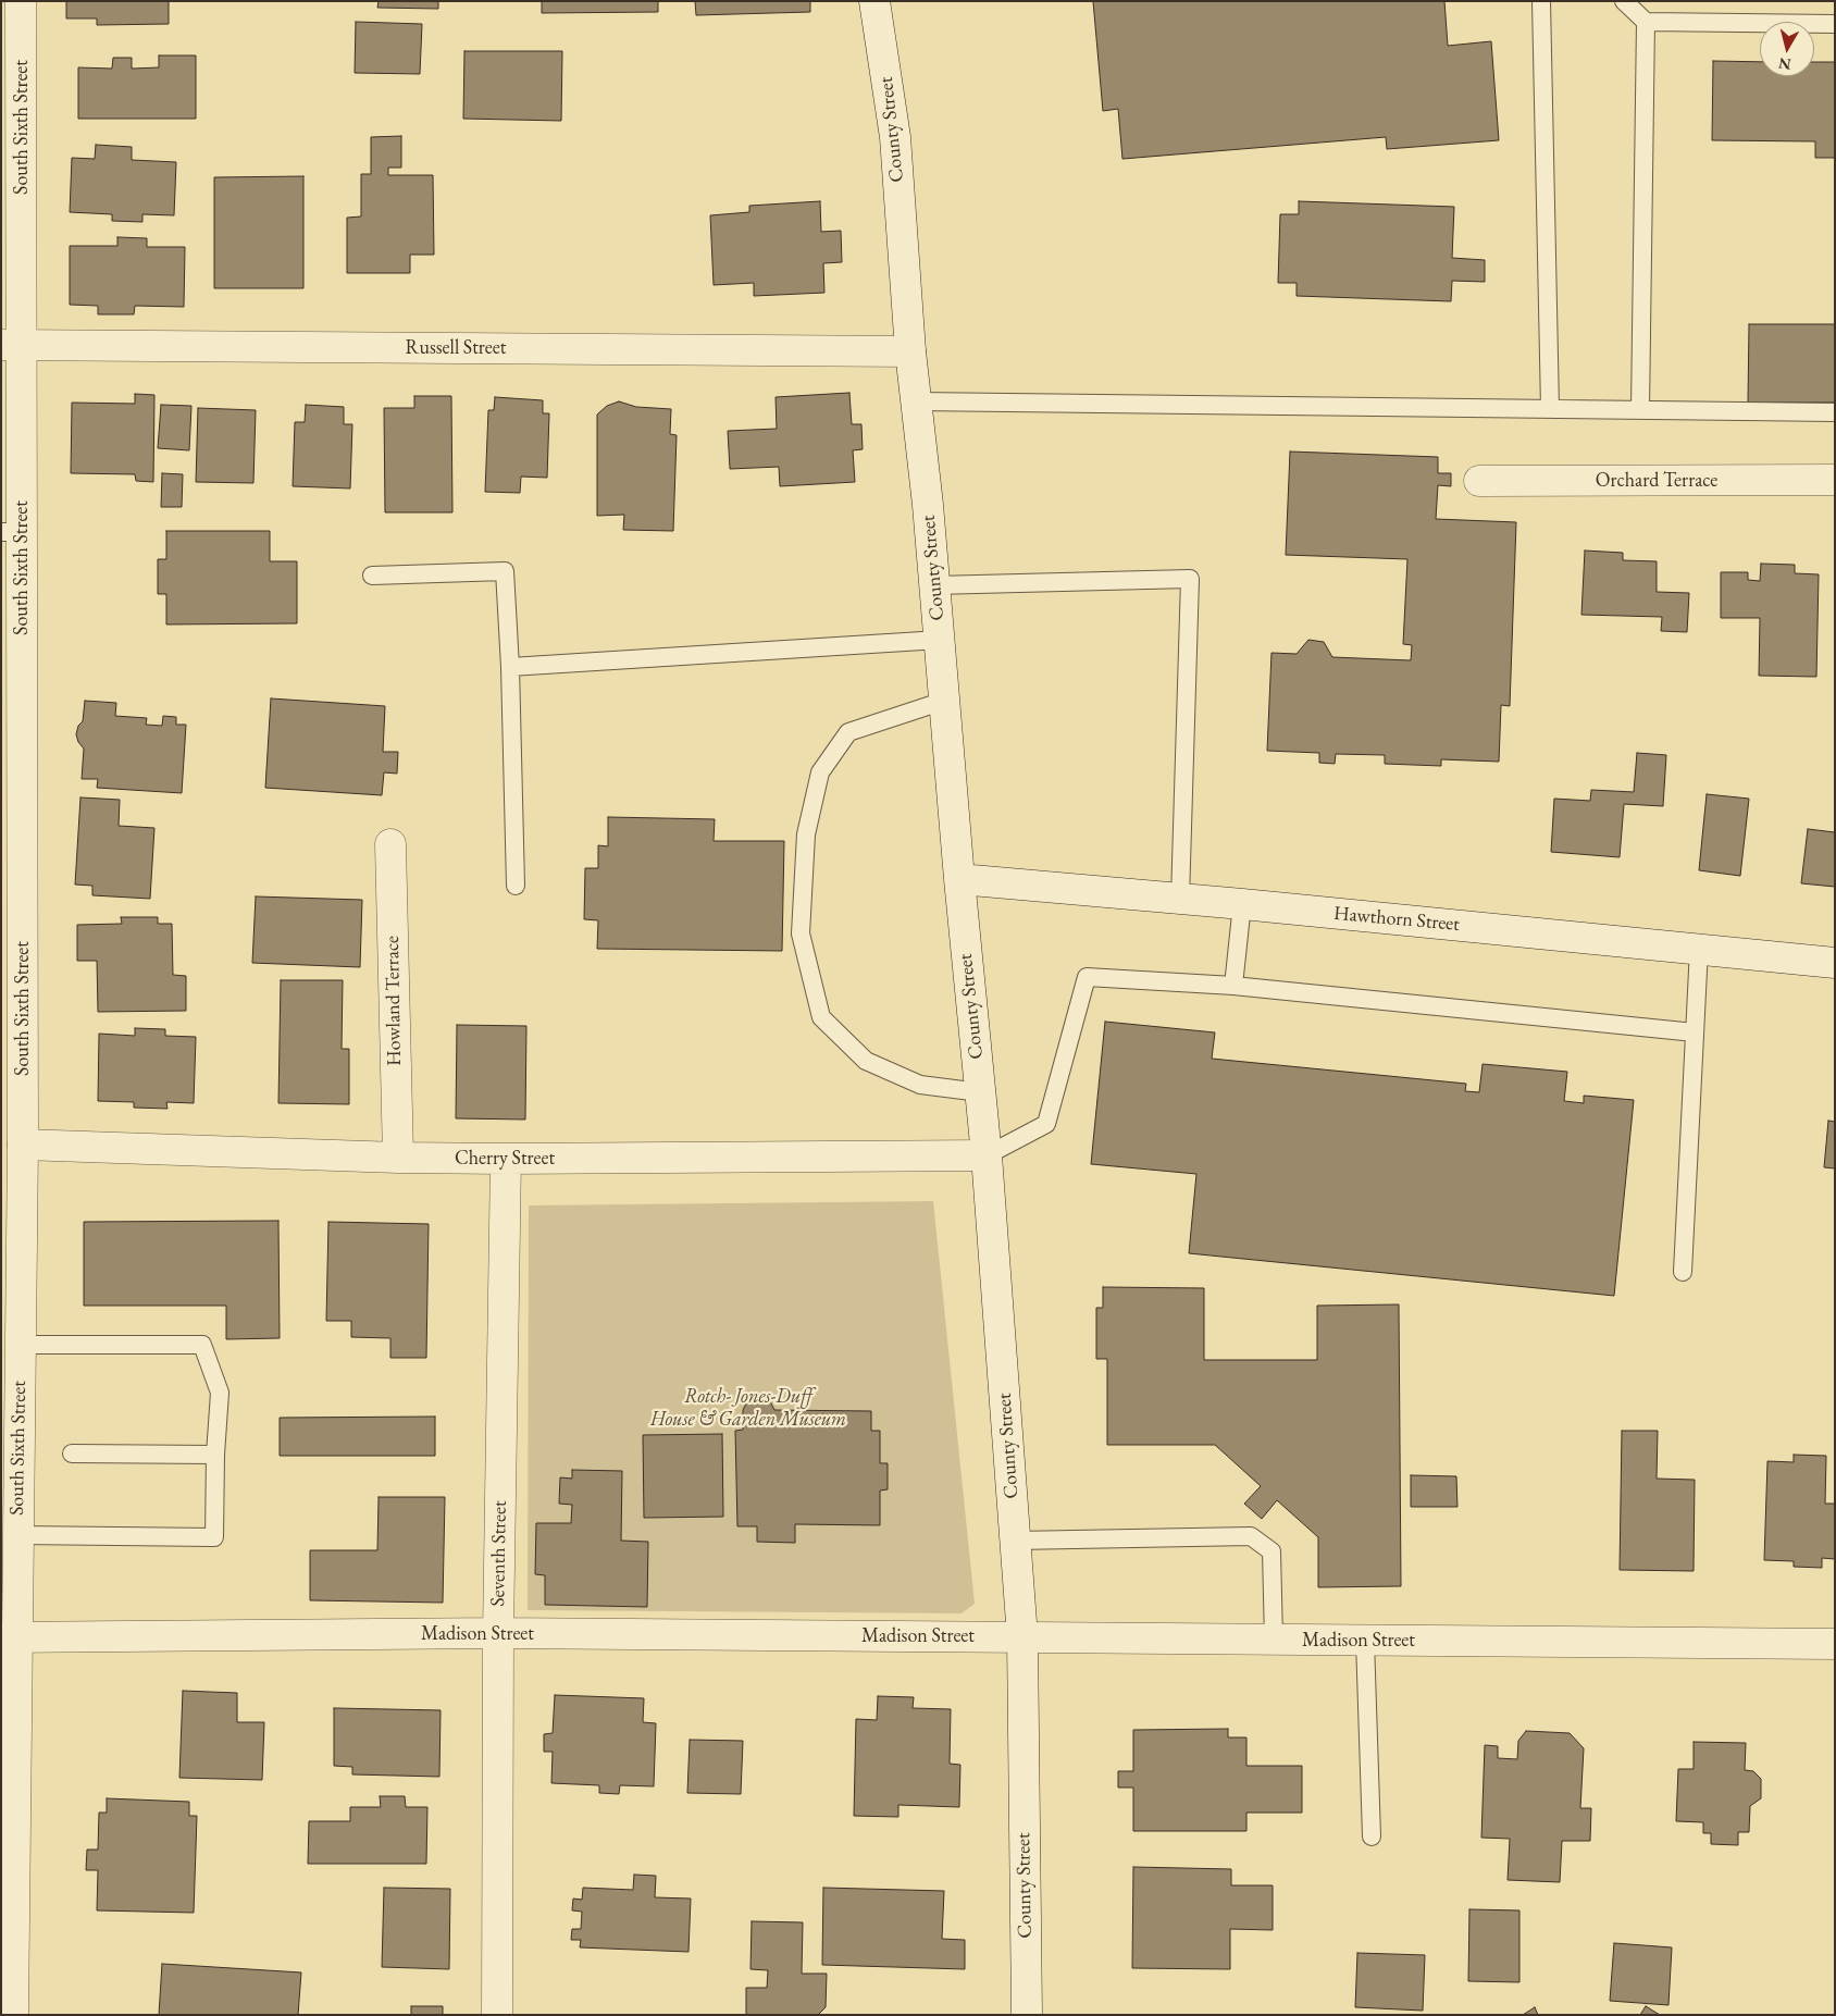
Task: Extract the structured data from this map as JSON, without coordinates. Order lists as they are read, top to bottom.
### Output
{
  "streets": {
    "street": [
      "South Sixth Street",
      "County Street",
      "Russell Street",
      "Orchard Terrace",
      "Hawthorn Street",
      "Howland Terrace",
      "Cherry Street",
      "Seventh Street",
      "Madison Street"
    ]
  },
  "crossings": [
    ["South Sixth Street", "Russell Street"],
    ["South Sixth Street", "Cherry Street"],
    ["South Sixth Street", "Madison Street"],
    ["County Street", "Russell Street"],
    ["County Street", "Hawthorn Street"],
    ["County Street", "Cherry Street"],
    ["County Street", "Madison Street"],
    ["Howland Terrace", "Cherry Street"],
    ["Cherry Street", "Seventh Street"],
    ["Seventh Street", "Madison Street"]
  ],
  "parks": ["Rotch- Jones-Duff House & Garden Museum"],
  "north": "bottom"
}
